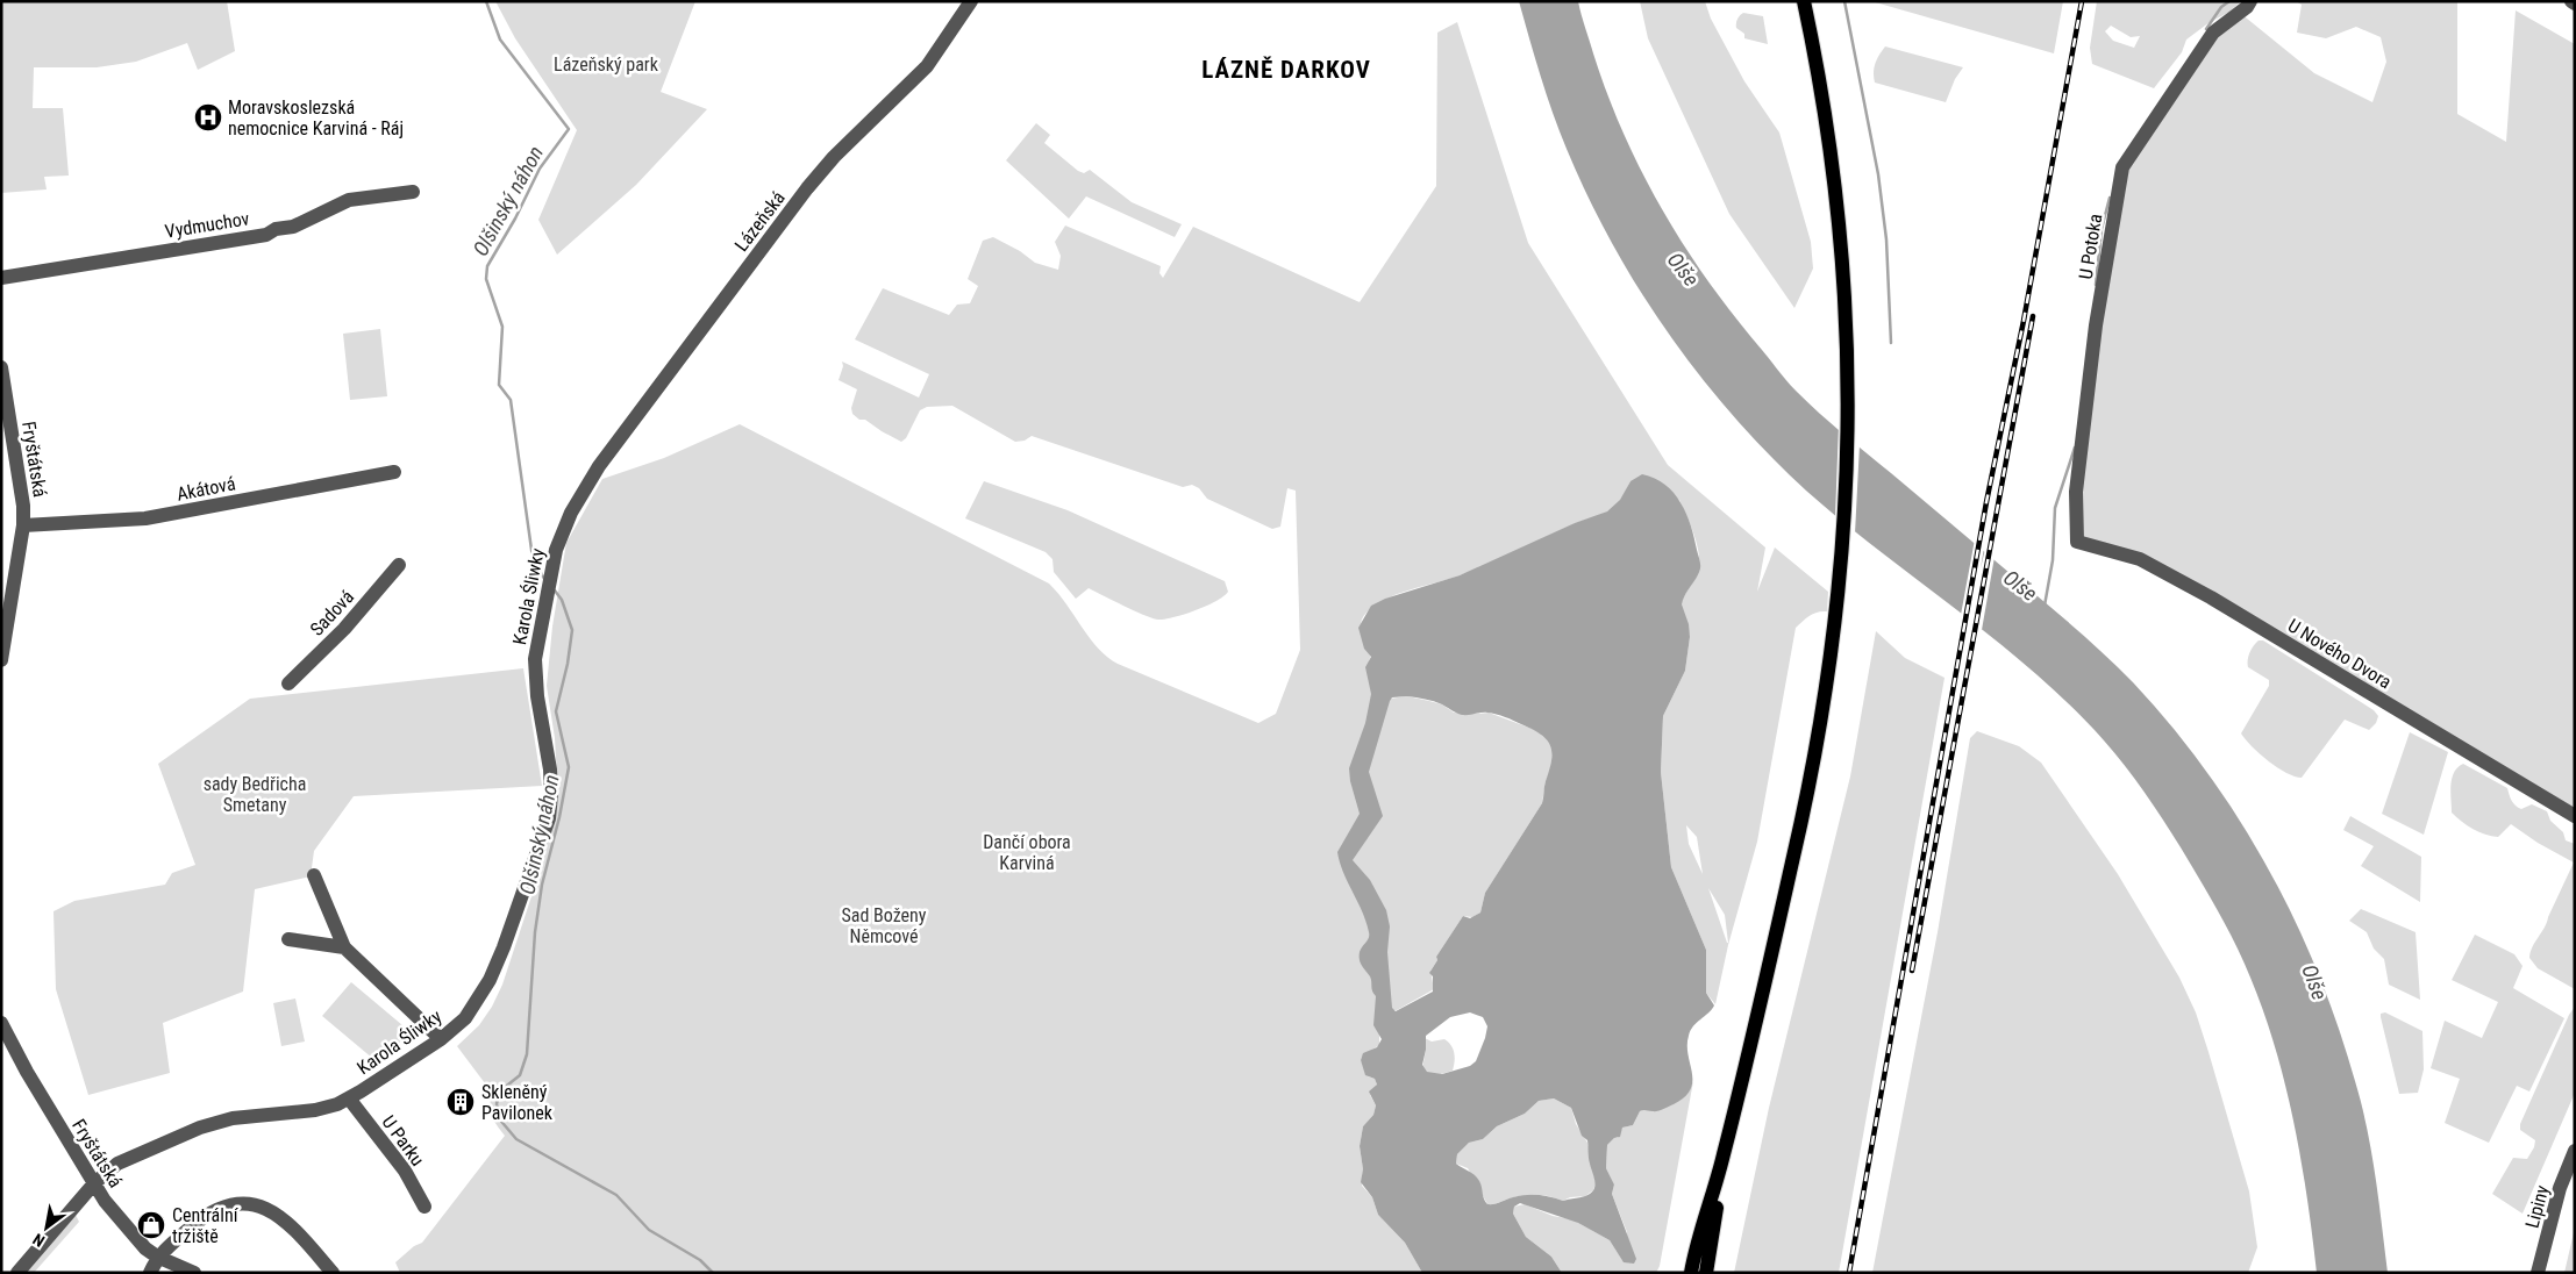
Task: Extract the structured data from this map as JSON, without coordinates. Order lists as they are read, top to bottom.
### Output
{
  "streets": {
    "street": [
      "Lázeňská",
      "Vydmuchov",
      "U Potoka",
      "Fryštátská",
      "Akátová",
      "Karola Śliwky",
      "Sadová",
      "U Nového Dvora",
      "U Parku",
      "Lipiny"
    ]
  },
  "crossings": [
    ["Lázeňská", "Karola Śliwky"],
    ["U Potoka", "U Nového Dvora"],
    ["Fryštátská", "Akátová"],
    ["Fryštátská", "Karola Śliwky"],
    ["Karola Śliwky", "U Parku"]
  ],
  "districts": ["LÁZNĚ DARKOV"],
  "water": ["Olšinský náhon", "Olše"],
  "parks": [
    "Lázeňský park",
    "sady Bedřicha Smetany",
    "Dančí obora Karviná",
    "Sad Boženy Němcové"
  ],
  "places": {
    "hospital": ["Moravskoslezská nemocnice Karviná - Ráj"],
    "building": ["Skleněný Pavilonek"],
    "shop": ["Centrální tržiště"]
  },
  "north": "bottom left"
}
